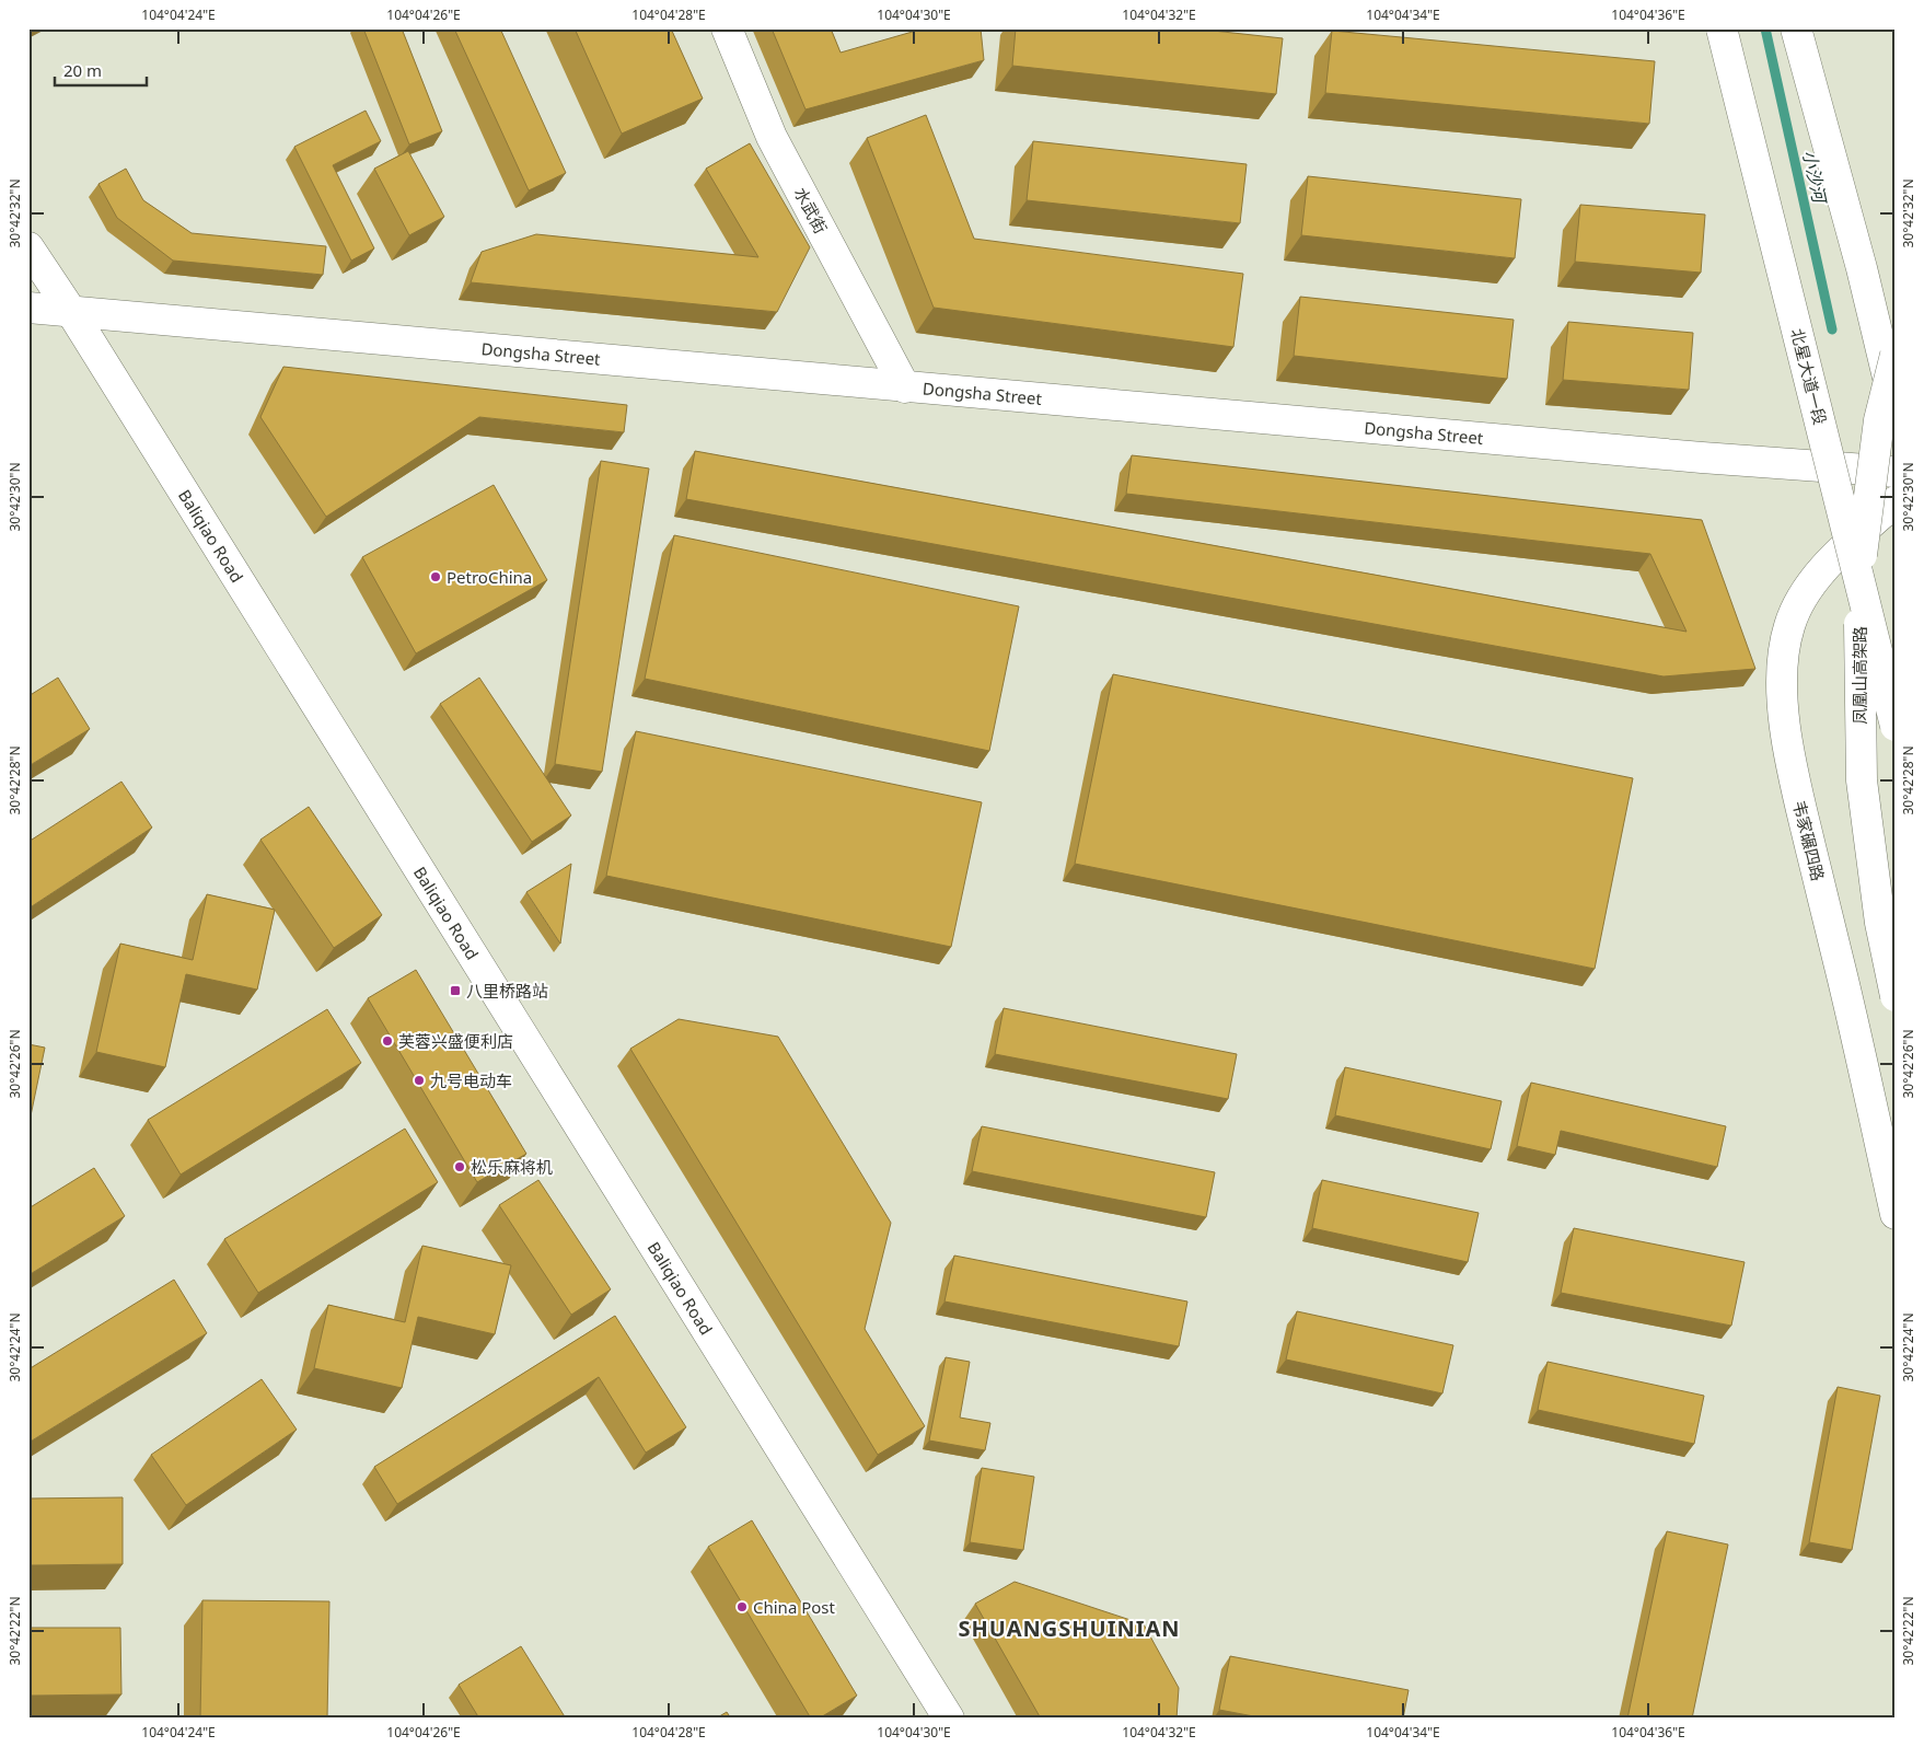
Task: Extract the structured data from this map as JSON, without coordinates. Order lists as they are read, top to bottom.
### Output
{
  "streets": {
    "main road": [
      "水武街",
      "Dongsha Street",
      "北星大道一段",
      "Baliqiao Road",
      "凤凰山高架路",
      "韦家碾四路"
    ]
  },
  "crossings": [
    ["水武街", "Dongsha Street"],
    ["Dongsha Street", "Baliqiao Road"]
  ],
  "districts": ["SHUANGSHUINIAN"],
  "water": ["小沙河"],
  "places": {
    "other": [
      "PetroChina",
      "芙蓉兴盛便利店",
      "九号电动车",
      "松乐麻将机",
      "China Post"
    ],
    "transit": ["八里桥路站"]
  },
  "scale_bar": "20 m",
  "coordinates": [
    "104°04'24\"E",
    "104°04'26\"E",
    "104°04'28\"E",
    "104°04'30\"E",
    "104°04'32\"E",
    "104°04'34\"E",
    "104°04'36\"E",
    "30°42'32\"N",
    "30°42'30\"N",
    "30°42'28\"N",
    "30°42'26\"N",
    "30°42'24\"N",
    "30°42'22\"N"
  ]
}
